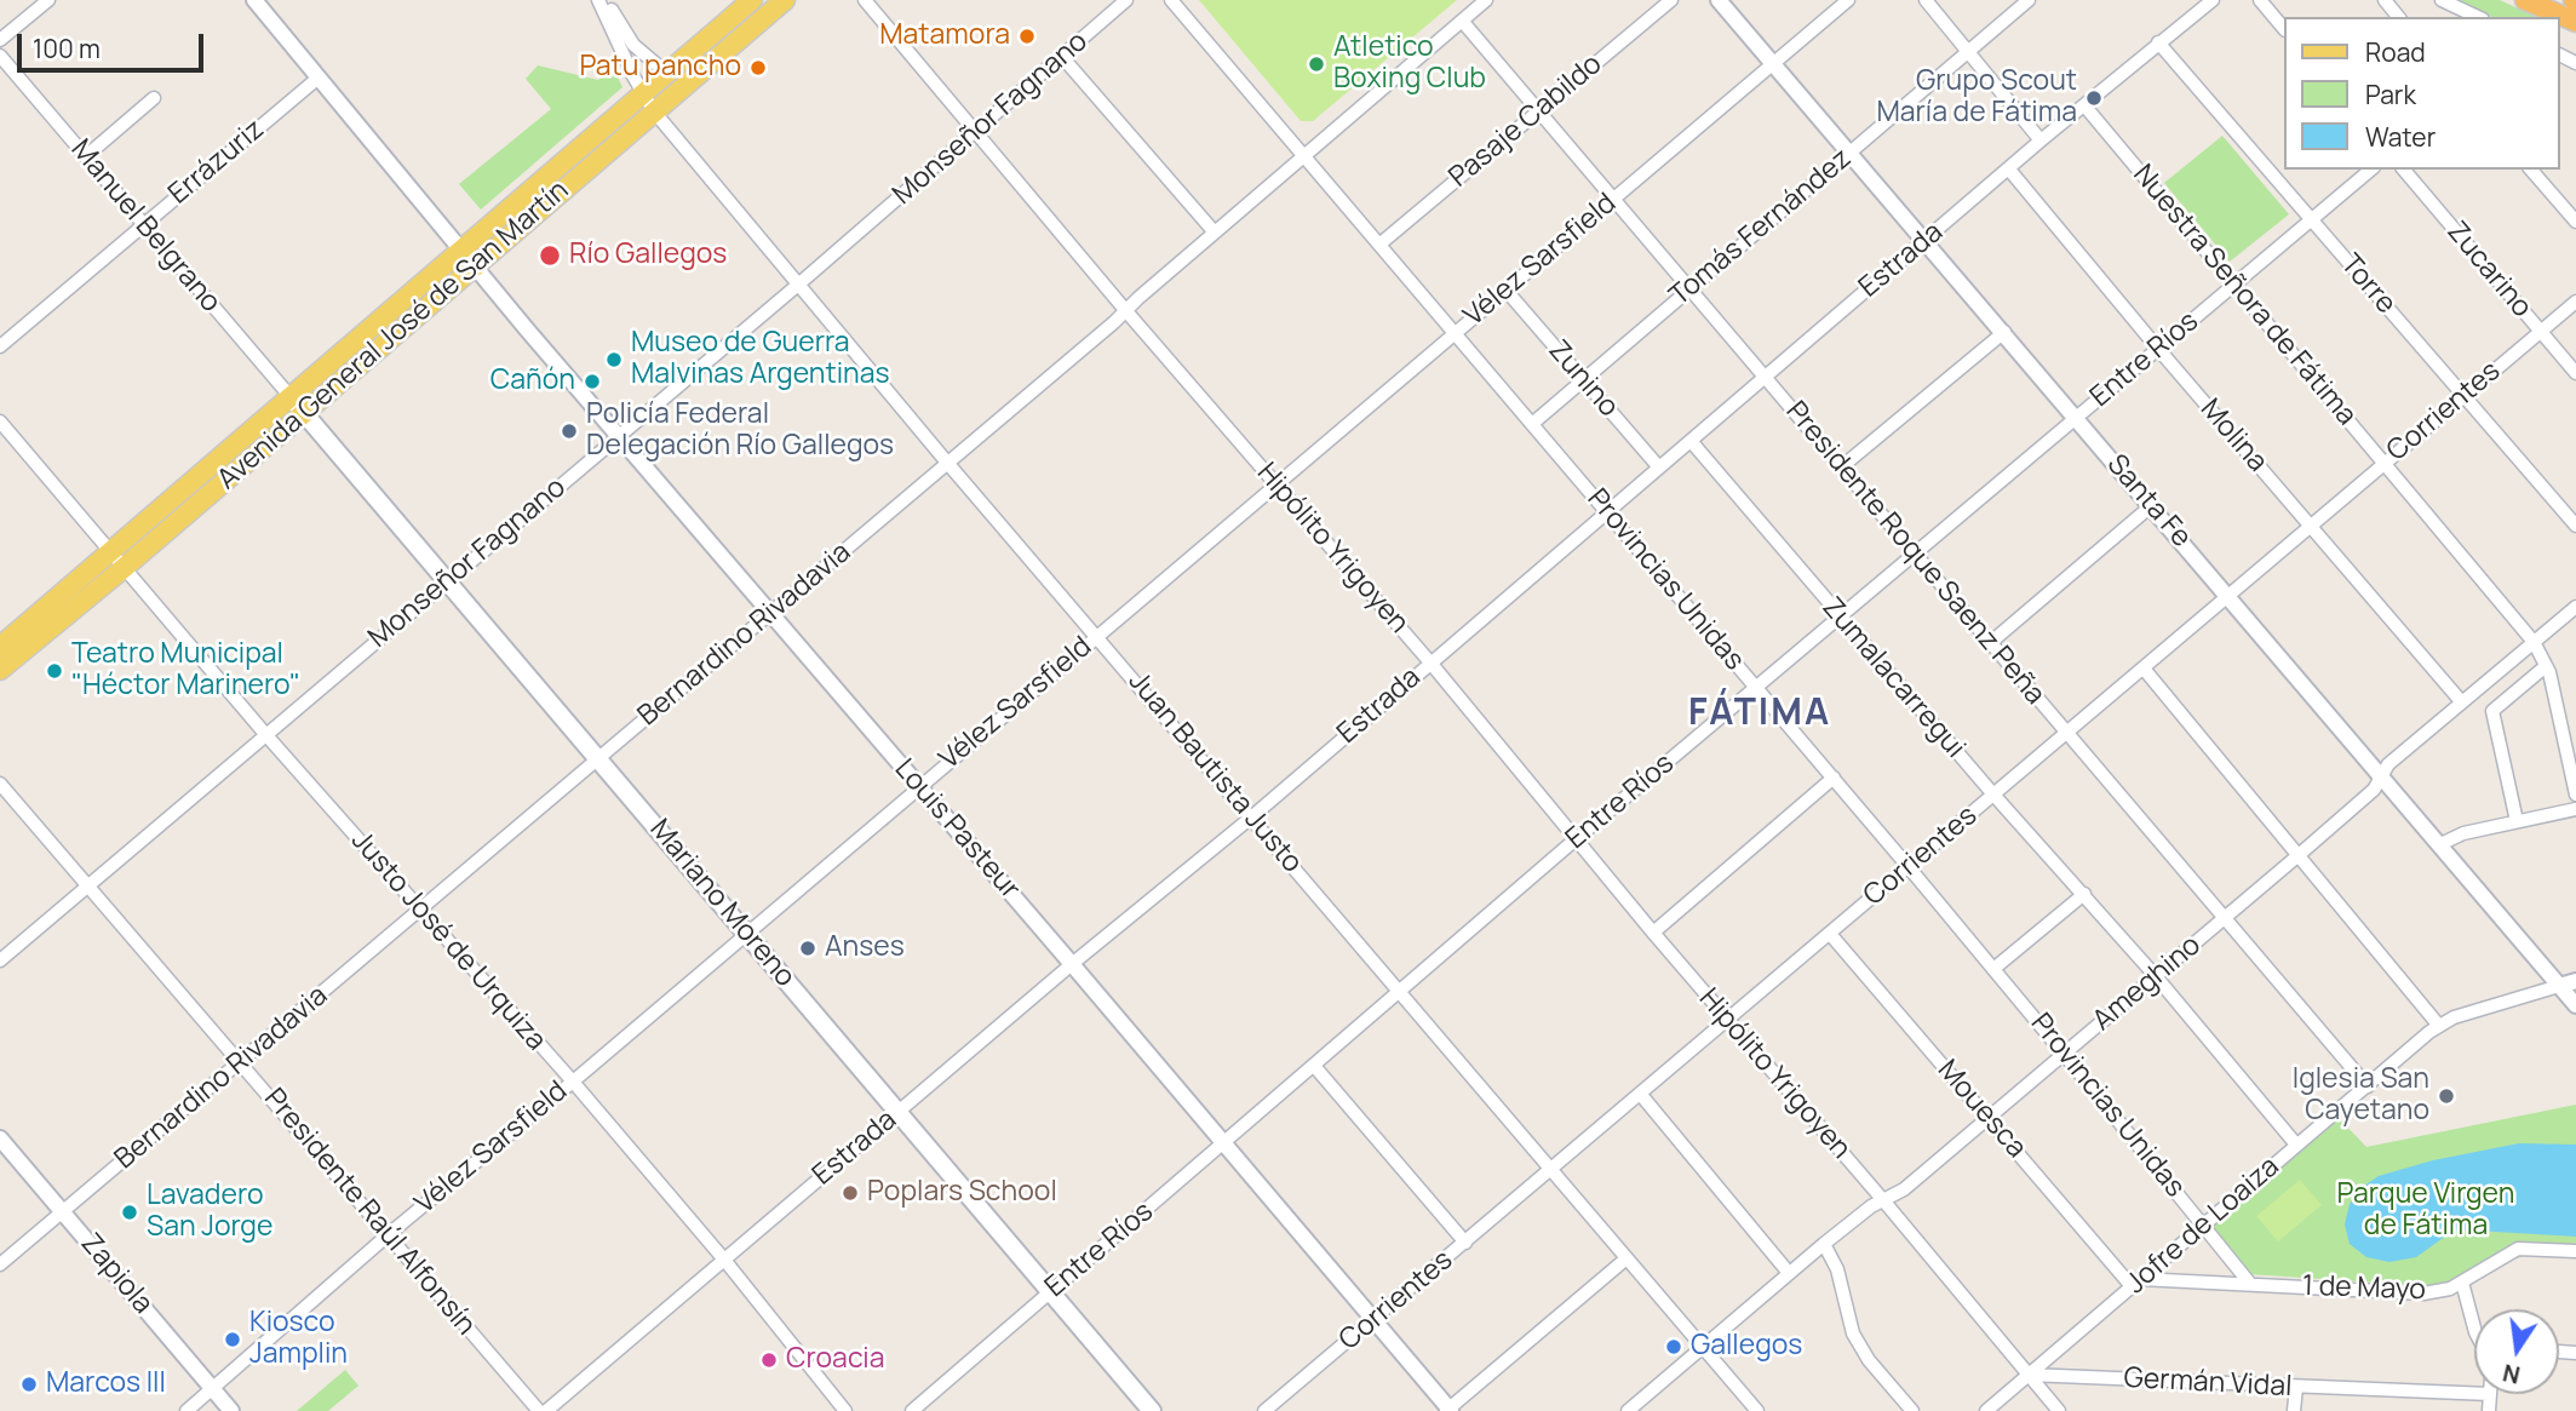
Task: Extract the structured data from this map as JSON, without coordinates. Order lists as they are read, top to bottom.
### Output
{
  "streets": {
    "main road": ["Avenida General José de San Martín", "Mariano Moreno"],
    "street": [
      "Monseñor Fagnano",
      "Pasaje Cabildo",
      "Errázuriz",
      "Manuel Belgrano",
      "Tomás Fernández",
      "Vélez Sarsfield",
      "Estrada",
      "Zucarino",
      "Torre",
      "Nuestra Señora de Fátima",
      "Entre Ríos",
      "Zunino",
      "Corrientes",
      "Molina",
      "Santa Fe",
      "Hipólito Yrigoyen",
      "Presidente Roque Saenz Peña",
      "Provincias Unidas",
      "Bernardino Rivadavia",
      "Zumalacarregui",
      "Juan Bautista Justo",
      "Louis Pasteur",
      "Justo José de Urquiza",
      "Ameghino",
      "Mouesca",
      "Presidente Raúl Alfonsín",
      "Jofre de Loaiza",
      "Zapiola",
      "1 de Mayo",
      "Germán Vidal"
    ]
  },
  "crossings": [
    ["Monseñor Fagnano", "Hipólito Yrigoyen"],
    ["Monseñor Fagnano", "Juan Bautista Justo"],
    ["Monseñor Fagnano", "Louis Pasteur"],
    ["Monseñor Fagnano", "Mariano Moreno"],
    ["Monseñor Fagnano", "Justo José de Urquiza"],
    ["Monseñor Fagnano", "Presidente Raúl Alfonsín"],
    ["Pasaje Cabildo", "Presidente Roque Saenz Peña"],
    ["Pasaje Cabildo", "Provincias Unidas"],
    ["Errázuriz", "Manuel Belgrano"],
    ["Errázuriz", "Louis Pasteur"],
    ["Manuel Belgrano", "Avenida General José de San Martín"],
    ["Manuel Belgrano", "Mariano Moreno"],
    ["Tomás Fernández", "Zunino"],
    ["Tomás Fernández", "Santa Fe"],
    ["Tomás Fernández", "Presidente Roque Saenz Peña"],
    ["Tomás Fernández", "Provincias Unidas"],
    ["Vélez Sarsfield", "Zunino"],
    ["Vélez Sarsfield", "Santa Fe"],
    ["Vélez Sarsfield", "Hipólito Yrigoyen"],
    ["Vélez Sarsfield", "Presidente Roque Saenz Peña"],
    ["Vélez Sarsfield", "Provincias Unidas"],
    ["Vélez Sarsfield", "Juan Bautista Justo"],
    ["Vélez Sarsfield", "Louis Pasteur"],
    ["Vélez Sarsfield", "Mariano Moreno"],
    ["Vélez Sarsfield", "Justo José de Urquiza"],
    ["Vélez Sarsfield", "Presidente Raúl Alfonsín"],
    ["Vélez Sarsfield", "Zapiola"],
    ["Estrada", "Torre"],
    ["Estrada", "Nuestra Señora de Fátima"],
    ["Estrada", "Zunino"],
    ["Estrada", "Molina"],
    ["Estrada", "Santa Fe"],
    ["Estrada", "Hipólito Yrigoyen"],
    ["Estrada", "Presidente Roque Saenz Peña"],
    ["Estrada", "Provincias Unidas"],
    ["Estrada", "Zumalacarregui"],
    ["Estrada", "Juan Bautista Justo"],
    ["Estrada", "Louis Pasteur"],
    ["Estrada", "Mariano Moreno"],
    ["Estrada", "Justo José de Urquiza"],
    ["Zucarino", "Corrientes"],
    ["Torre", "Entre Ríos"],
    ["Torre", "Corrientes"],
    ["Nuestra Señora de Fátima", "Entre Ríos"],
    ["Nuestra Señora de Fátima", "Corrientes"],
    ["Nuestra Señora de Fátima", "Ameghino"],
    ["Avenida General José de San Martín", "Juan Bautista Justo"],
    ["Avenida General José de San Martín", "Louis Pasteur"],
    ["Avenida General José de San Martín", "Mariano Moreno"],
    ["Avenida General José de San Martín", "Justo José de Urquiza"],
    ["Entre Ríos", "Molina"],
    ["Entre Ríos", "Santa Fe"],
    ["Entre Ríos", "Hipólito Yrigoyen"],
    ["Entre Ríos", "Presidente Roque Saenz Peña"],
    ["Entre Ríos", "Provincias Unidas"],
    ["Entre Ríos", "Zumalacarregui"],
    ["Entre Ríos", "Juan Bautista Justo"],
    ["Entre Ríos", "Louis Pasteur"],
    ["Entre Ríos", "Mariano Moreno"],
    ["Corrientes", "Molina"],
    ["Corrientes", "Santa Fe"],
    ["Corrientes", "Hipólito Yrigoyen"],
    ["Corrientes", "Presidente Roque Saenz Peña"],
    ["Corrientes", "Provincias Unidas"],
    ["Corrientes", "Zumalacarregui"],
    ["Corrientes", "Juan Bautista Justo"],
    ["Corrientes", "Louis Pasteur"],
    ["Corrientes", "Mouesca"],
    ["Molina", "Ameghino"],
    ["Santa Fe", "Ameghino"],
    ["Santa Fe", "Jofre de Loaiza"],
    ["Hipólito Yrigoyen", "Bernardino Rivadavia"],
    ["Hipólito Yrigoyen", "Ameghino"],
    ["Hipólito Yrigoyen", "Jofre de Loaiza"],
    ["Hipólito Yrigoyen", "Germán Vidal"],
    ["Presidente Roque Saenz Peña", "Bernardino Rivadavia"],
    ["Presidente Roque Saenz Peña", "Ameghino"],
    ["Presidente Roque Saenz Peña", "Jofre de Loaiza"],
    ["Provincias Unidas", "Bernardino Rivadavia"],
    ["Provincias Unidas", "Ameghino"],
    ["Provincias Unidas", "Jofre de Loaiza"],
    ["Provincias Unidas", "1 de Mayo"],
    ["Bernardino Rivadavia", "Juan Bautista Justo"],
    ["Bernardino Rivadavia", "Louis Pasteur"],
    ["Bernardino Rivadavia", "Mariano Moreno"],
    ["Bernardino Rivadavia", "Justo José de Urquiza"],
    ["Bernardino Rivadavia", "Presidente Raúl Alfonsín"],
    ["Bernardino Rivadavia", "Zapiola"],
    ["Zumalacarregui", "Ameghino"],
    ["Zumalacarregui", "Jofre de Loaiza"],
    ["Juan Bautista Justo", "Ameghino"],
    ["Ameghino", "Mouesca"],
    ["Mouesca", "Jofre de Loaiza"],
    ["Mouesca", "1 de Mayo"],
    ["Jofre de Loaiza", "1 de Mayo"],
    ["Jofre de Loaiza", "Germán Vidal"]
  ],
  "districts": ["FÁTIMA"],
  "parks": ["Parque Virgen de Fátima"],
  "places": [
    "Matamora",
    "Atletico Boxing Club",
    "Patu pancho",
    "Grupo Scout María de Fátima",
    "Río Gallegos",
    "Museo de Guerra Malvinas Argentinas",
    "Cañón",
    "Policía Federal Delegación Río Gallegos",
    "Teatro Municipal \"Héctor Marinero\"",
    "Anses",
    "Iglesia San Cayetano",
    "Poplars School",
    "Lavadero San Jorge",
    "Kiosco Jamplin",
    "Gallegos",
    "Croacia",
    "Marcos III"
  ],
  "legend": ["Road", "Park", "Water"],
  "scale_bar": "100 m",
  "north": "bottom"
}
